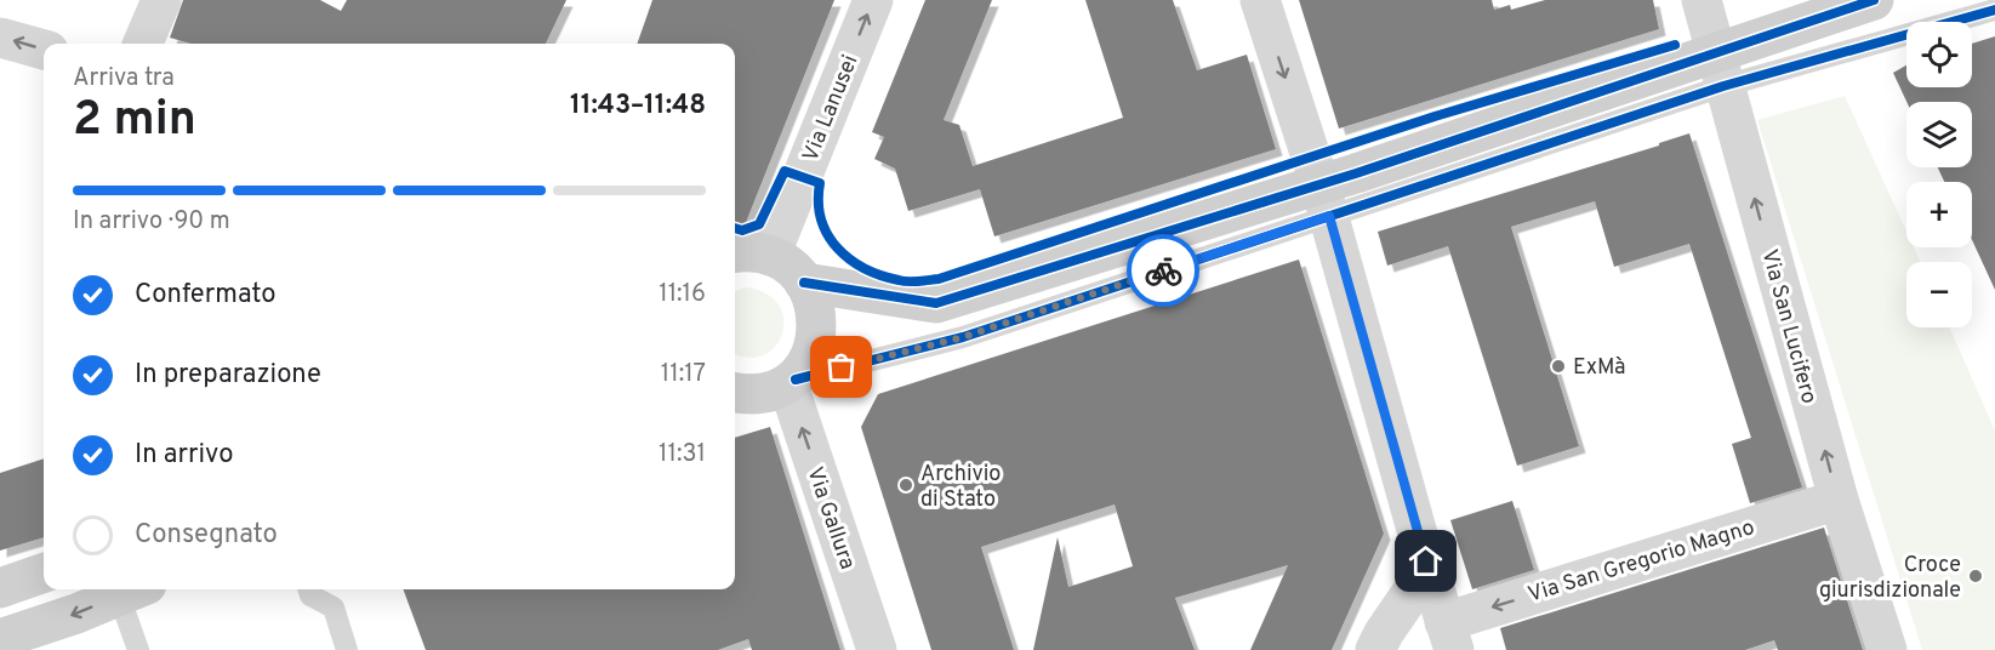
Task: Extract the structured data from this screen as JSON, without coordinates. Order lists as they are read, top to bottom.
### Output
{
  "streets": {
    "street": [
      "Via Lanusei",
      "Via San Lucifero",
      "Via Gallura",
      "Via San Gregorio Magno"
    ]
  },
  "crossings": [
    ["Via San Lucifero", "Via San Gregorio Magno"]
  ],
  "one_way": [
    "Via Lanusei",
    "Via San Lucifero",
    "Via Gallura",
    "Via San Gregorio Magno"
  ],
  "places": ["ExMà", "Archivio di Stato", "Croce giurisdizionale"],
  "page": {
    "map_buttons": ["+", "−"],
    "heading": ["2 min", "Arriva tra", "11:43–11:48"],
    "bar": "In arrivo · 90 m",
    "list": [
      ["Confermato", "11:16"],
      ["In preparazione", "11:17"],
      ["In arrivo", "11:31"],
      "Consegnato"
    ]
  }
}
